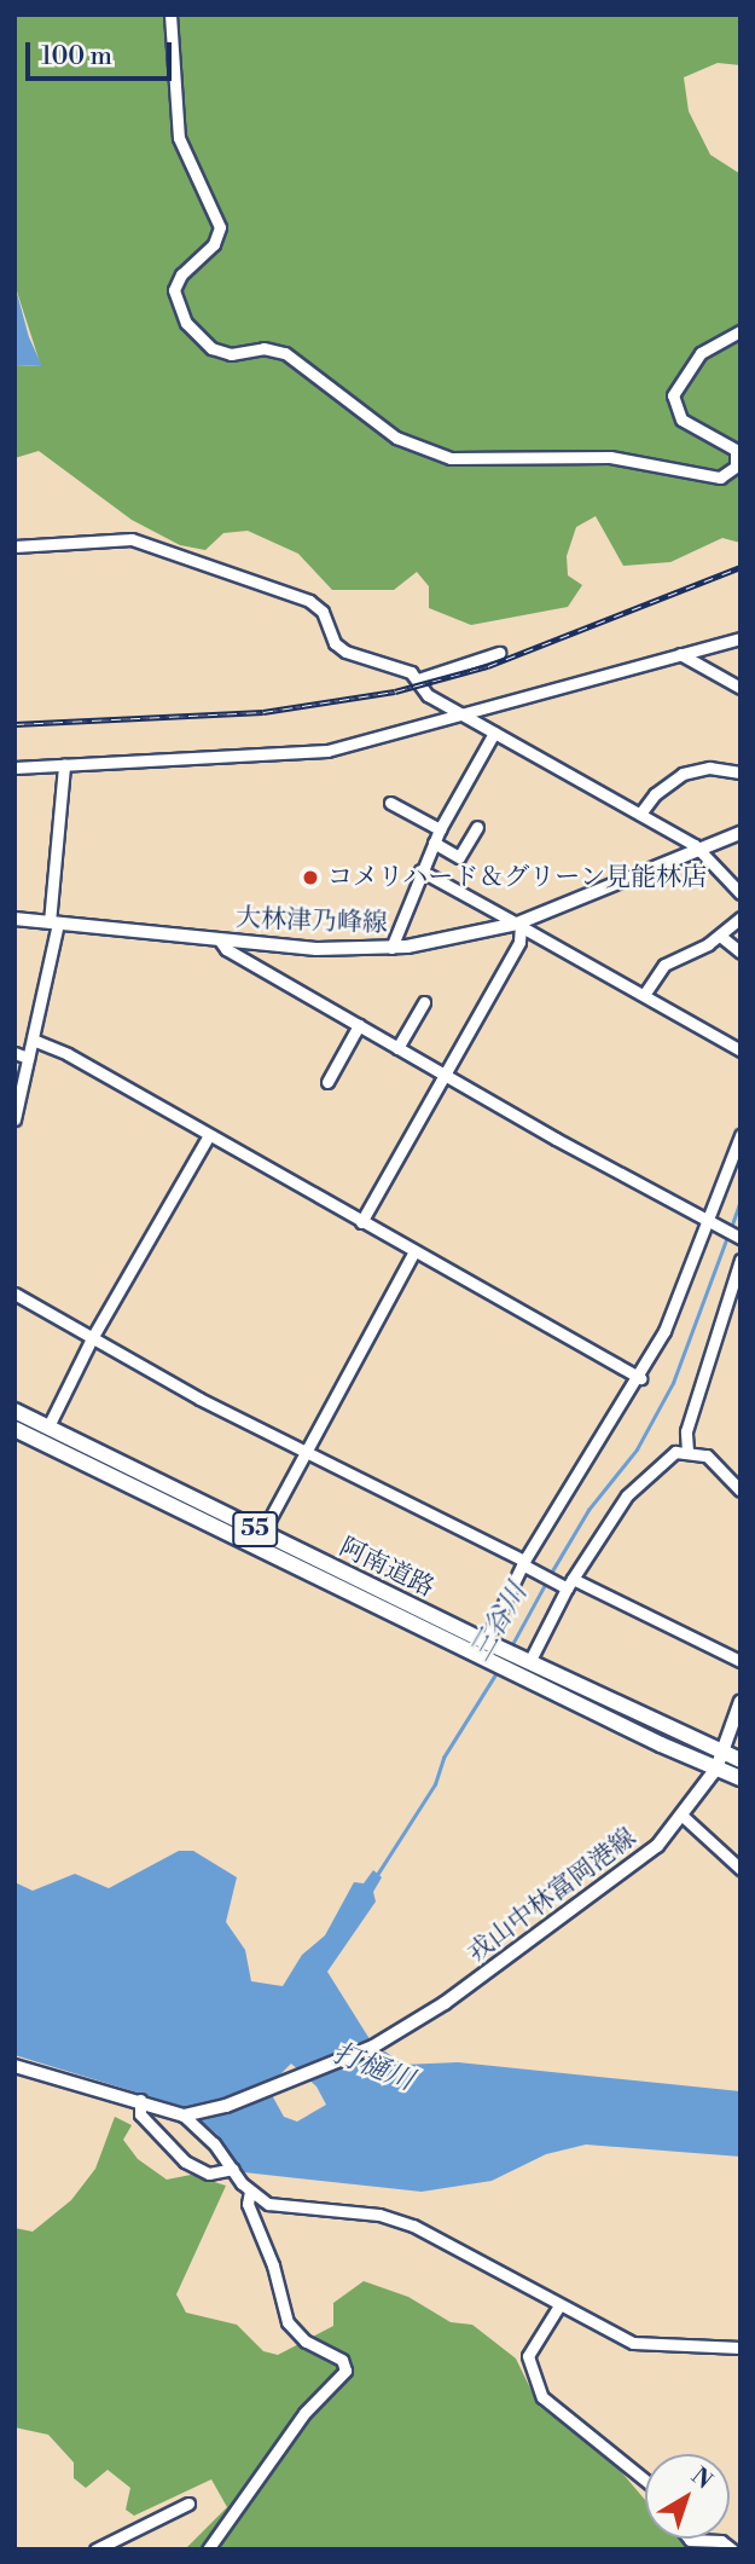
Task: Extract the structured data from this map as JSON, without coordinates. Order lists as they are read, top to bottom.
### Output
{
  "streets": {
    "highway": ["55", "阿南道路"],
    "main road": ["大林津乃峰線", "戎山中林富岡港線"]
  },
  "crossings": [
    ["阿南道路", "戎山中林富岡港線"]
  ],
  "water": ["三谷川", "打樋川"],
  "places": ["コメリハード＆グリーン見能林店"],
  "scale_bar": "100 m",
  "north": "top right"
}
